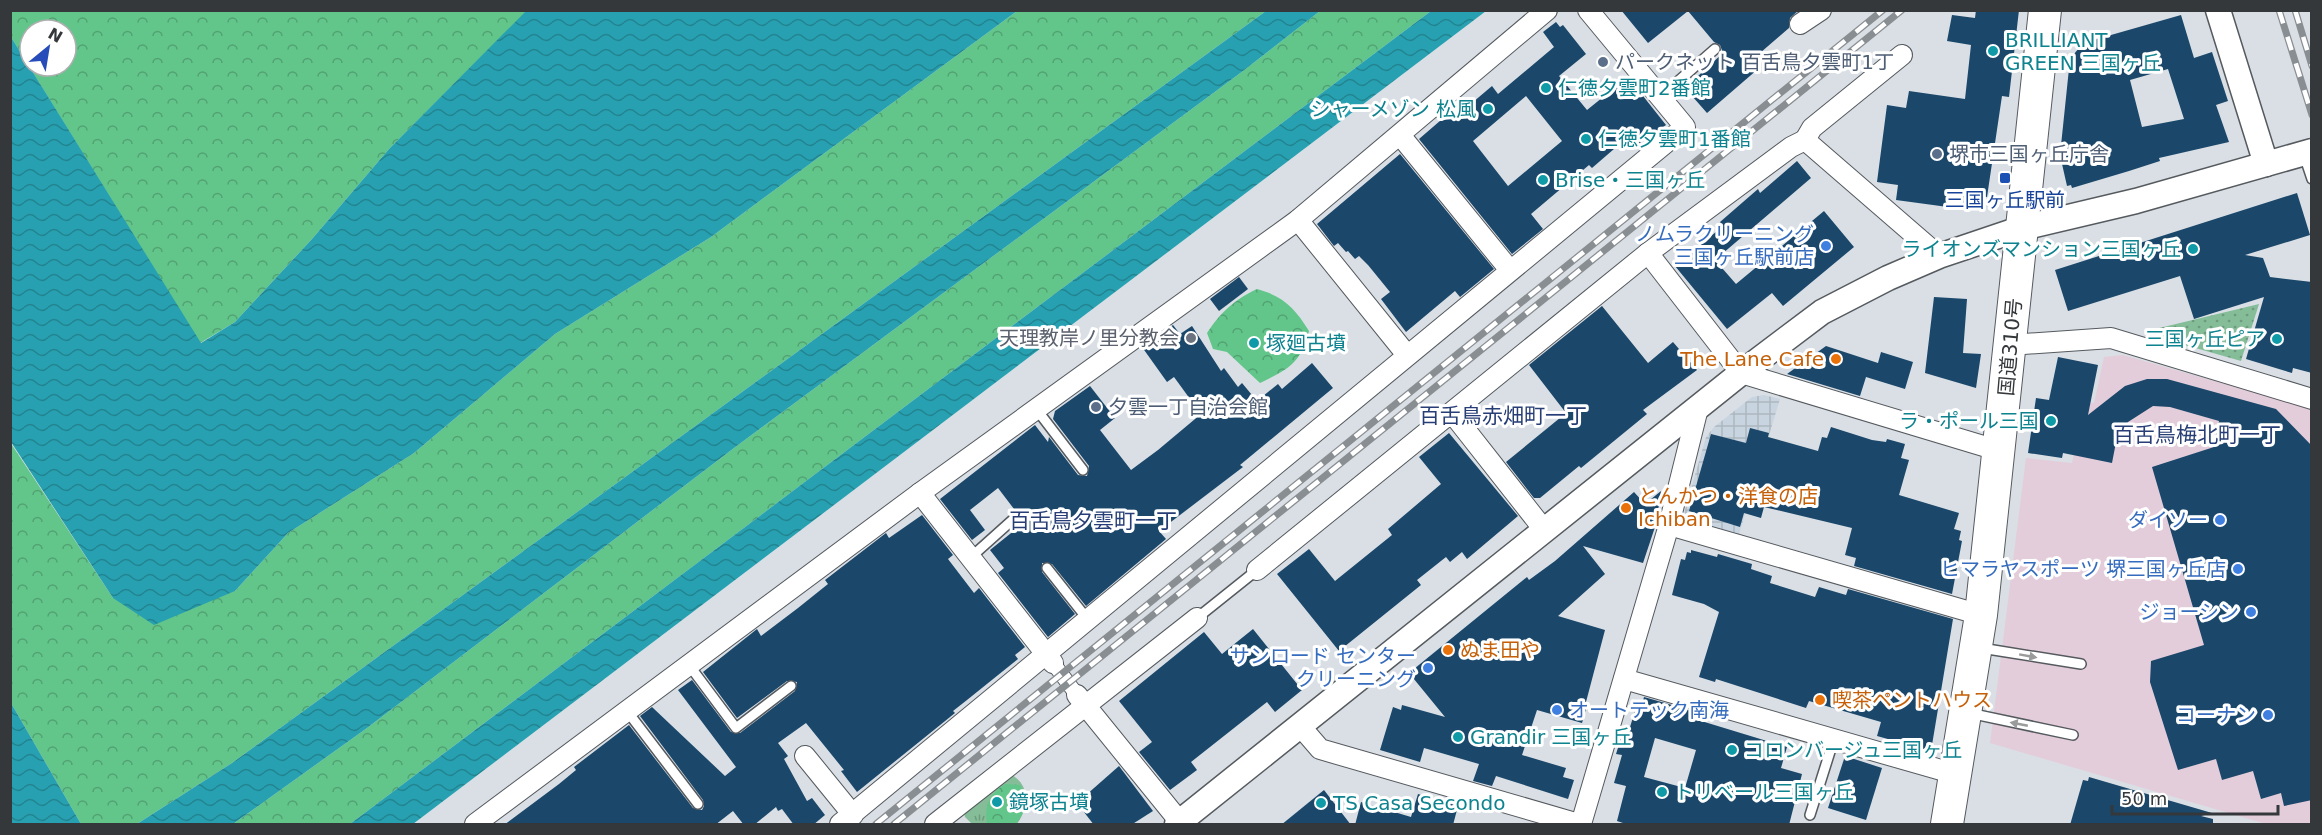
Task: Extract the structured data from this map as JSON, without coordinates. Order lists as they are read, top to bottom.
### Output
{
  "streets": {
    "highway": ["国道310号"]
  },
  "districts": ["百舌鳥赤畑町一丁", "百舌鳥梅北町一丁", "百舌鳥夕雲町一丁"],
  "places": {
    "other": [
      "BRILLIANT GREEN 三国ヶ丘",
      "パークネット 百舌鳥夕雲町1丁",
      "仁徳夕雲町2番館",
      "シャーメゾン 松風",
      "仁徳夕雲町1番館",
      "堺市三国ヶ丘庁舎",
      "Brise・三国ヶ丘",
      "ノムラクリーニング 三国ヶ丘駅前店",
      "ライオンズマンション三国ヶ丘",
      "天理教岸ノ里分教会",
      "三国ヶ丘ピア",
      "塚廻古墳",
      "The Lane Cafe",
      "夕雲一丁自治会館",
      "ラ・ポール三国",
      "とんかつ・洋食の店 Ichiban",
      "ダイソー",
      "ヒマラヤスポーツ 堺三国ヶ丘店",
      "ジョーシン",
      "ぬま田や",
      "サンロード センター クリーニング",
      "喫茶ペントハウス",
      "オートテック南海",
      "コーナン",
      "Grandir 三国ヶ丘",
      "コロンバージュ三国ヶ丘",
      "トリベール三国ヶ丘",
      "鏡塚古墳",
      "TS Casa Secondo"
    ],
    "transit": ["三国ヶ丘駅前"]
  },
  "scale_bar": "50 m",
  "north": "top right"
}
